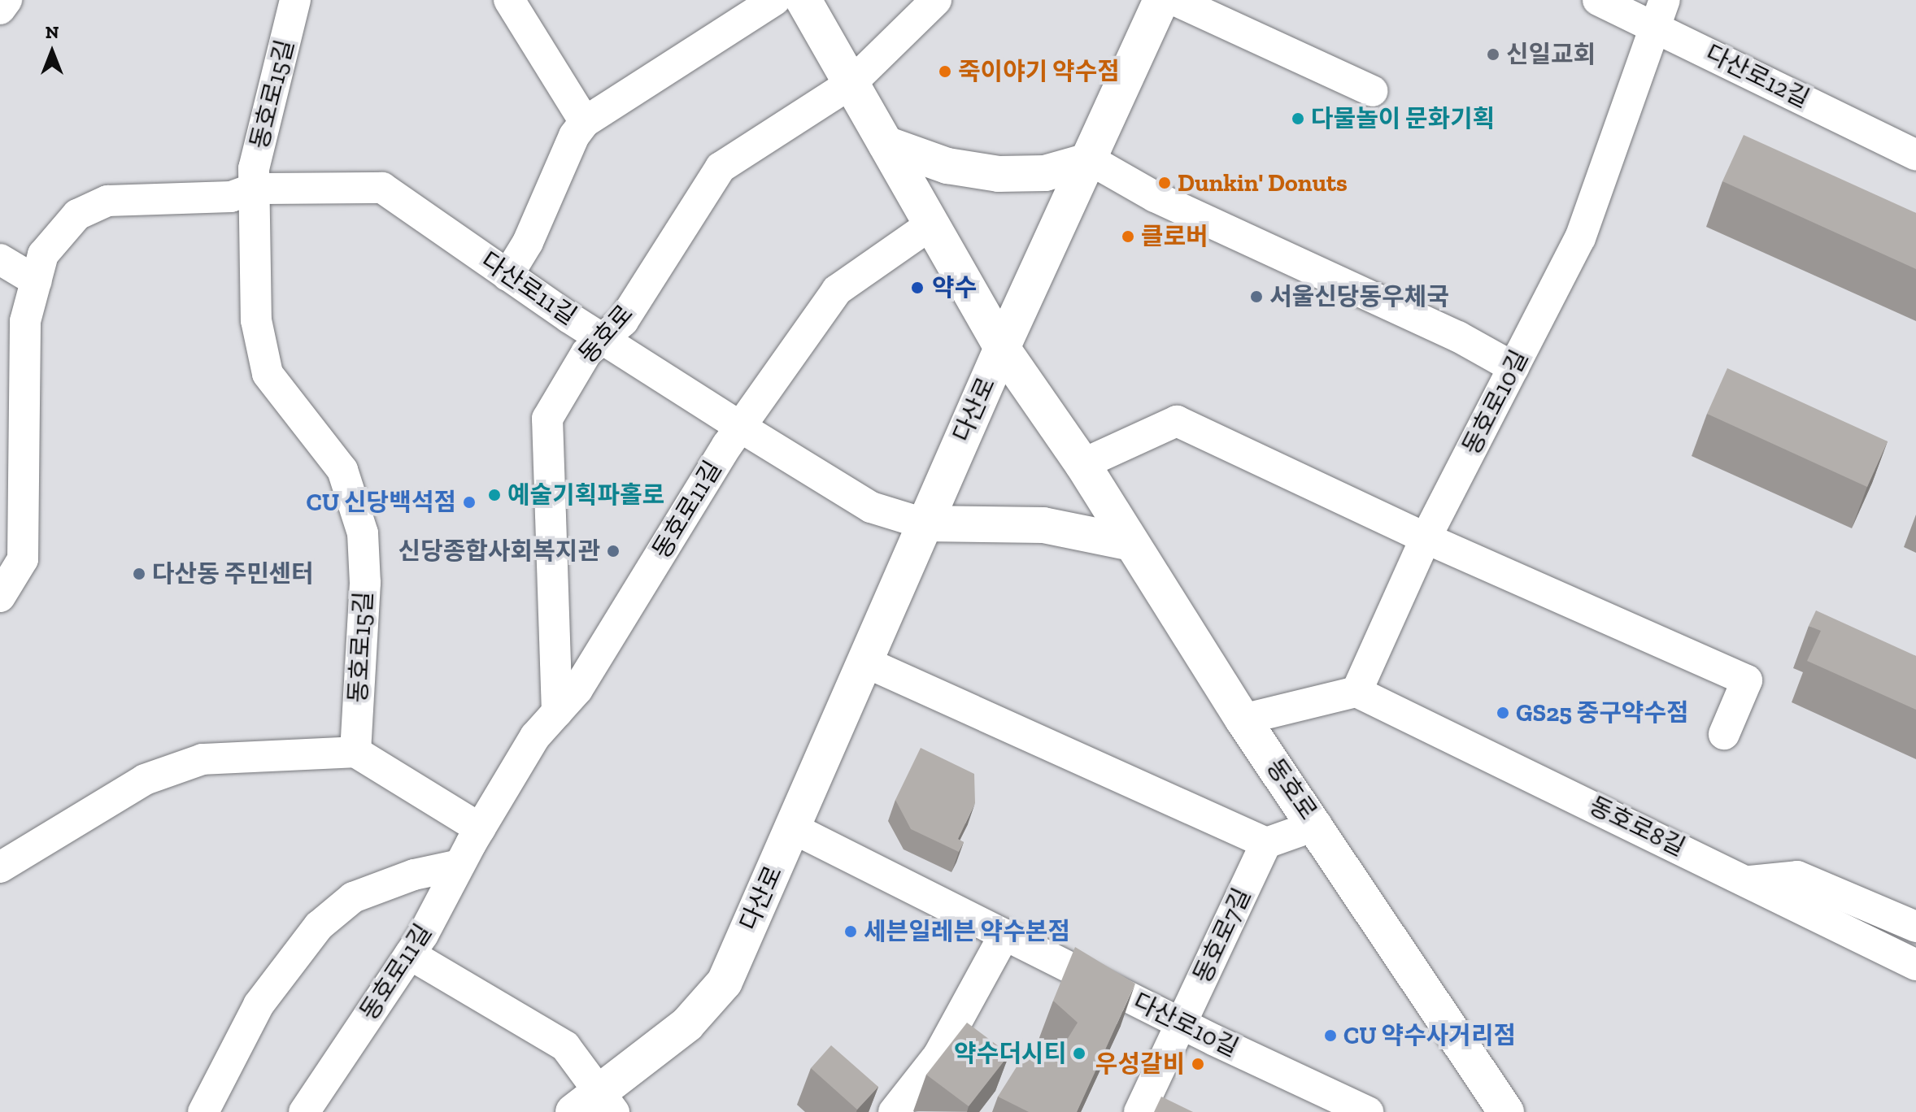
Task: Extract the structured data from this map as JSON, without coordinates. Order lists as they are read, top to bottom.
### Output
{
  "streets": {
    "main road": ["동호로", "다산로"],
    "street": [
      "다산로12길",
      "동호로15길",
      "다산로11길",
      "동호로10길",
      "동호로11길",
      "동호로8길",
      "동호로7길",
      "다산로10길"
    ]
  },
  "crossings": [
    ["다산로12길", "동호로10길"],
    ["동호로15길", "다산로11길"],
    ["다산로11길", "동호로"],
    ["다산로11길", "다산로"],
    ["다산로11길", "동호로11길"],
    ["동호로", "다산로"],
    ["동호로", "동호로11길"],
    ["동호로10길", "동호로8길"],
    ["다산로", "다산로10길"],
    ["동호로7길", "다산로10길"]
  ],
  "places": [
    "신일교회",
    "죽이야기 약수점",
    "다물놀이 문화기획",
    "Dunkin' Donuts",
    "클로버",
    "약수",
    "서울신당동우체국",
    "예술기획파홀로",
    "CU 신당백석점",
    "신당종합사회복지관",
    "다산동 주민센터",
    "GS25 중구약수점",
    "세븐일레븐 약수본점",
    "CU 약수사거리점",
    "약수더시티",
    "우성갈비"
  ],
  "north": "top"
}
